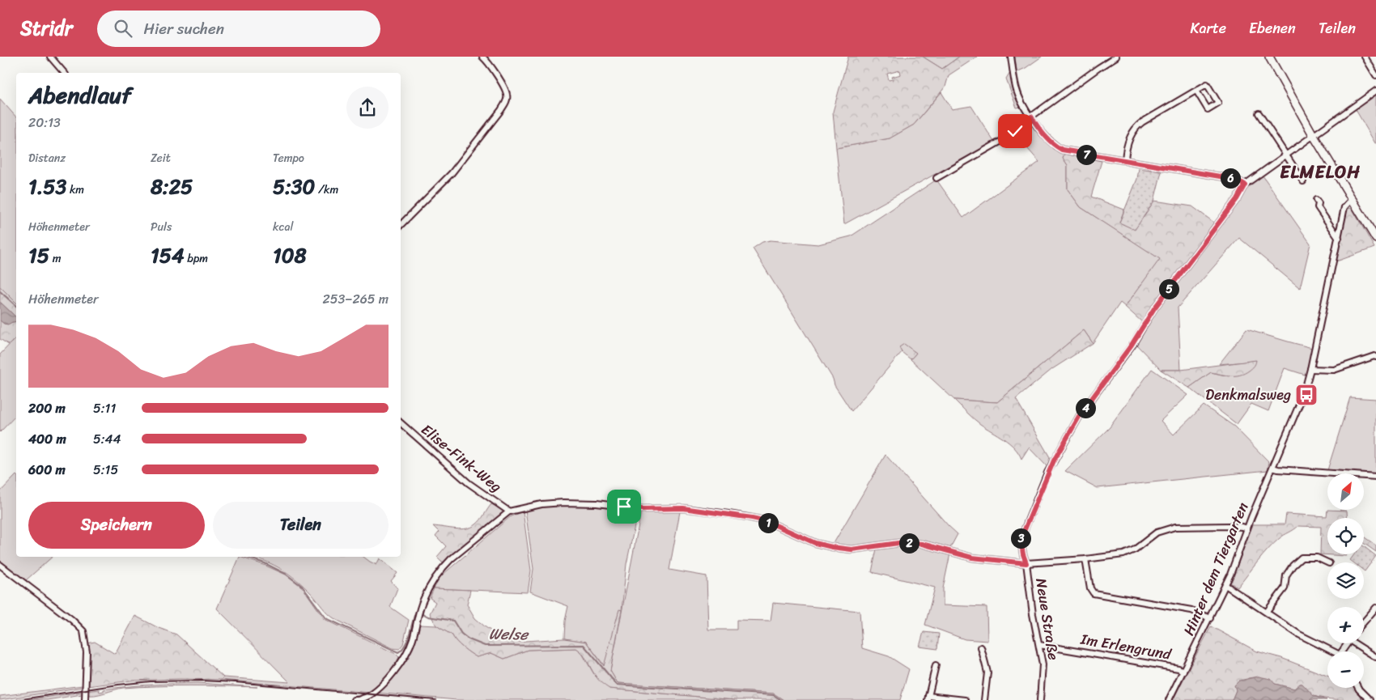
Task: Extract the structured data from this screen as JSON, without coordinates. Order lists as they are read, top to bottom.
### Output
{
  "streets": {
    "street": [
      "Elise-Fink-Weg",
      "Hinter dem Tiergarten",
      "Neue Straße",
      "Im Erlengrund"
    ]
  },
  "crossings": [
    ["Hinter dem Tiergarten", "Im Erlengrund"],
    ["Neue Straße", "Im Erlengrund"]
  ],
  "districts": ["ELMELOH"],
  "water": ["Welse"],
  "places": {
    "bus stop": ["Denkmalsweg"]
  },
  "north": "top right",
  "page": {
    "header": "Stridr",
    "search": "Hier suchen",
    "nav": ["Karte", "Ebenen", "Teilen"],
    "heading": ["Abendlauf", "20:13"],
    "stats": [
      ["Distanz", "1.53 km"],
      ["Zeit", "8:25"],
      ["Tempo", "5:30 /km"],
      ["Höhenmeter", "15 m"],
      ["Puls", "154 bpm"],
      ["kcal", "108"]
    ],
    "pins": [
      "7",
      "6",
      "5",
      "4",
      "1",
      "3",
      "2"
    ],
    "chart": ["Höhenmeter", "253–265 m"],
    "list": [
      {
        "name": "200 m",
        "note": "5:11"
      },
      {
        "name": "400 m",
        "note": "5:44"
      },
      {
        "name": "600 m",
        "note": "5:15"
      }
    ],
    "map_buttons": ["+", "−"],
    "buttons": ["Speichern", "Teilen"]
  }
}
